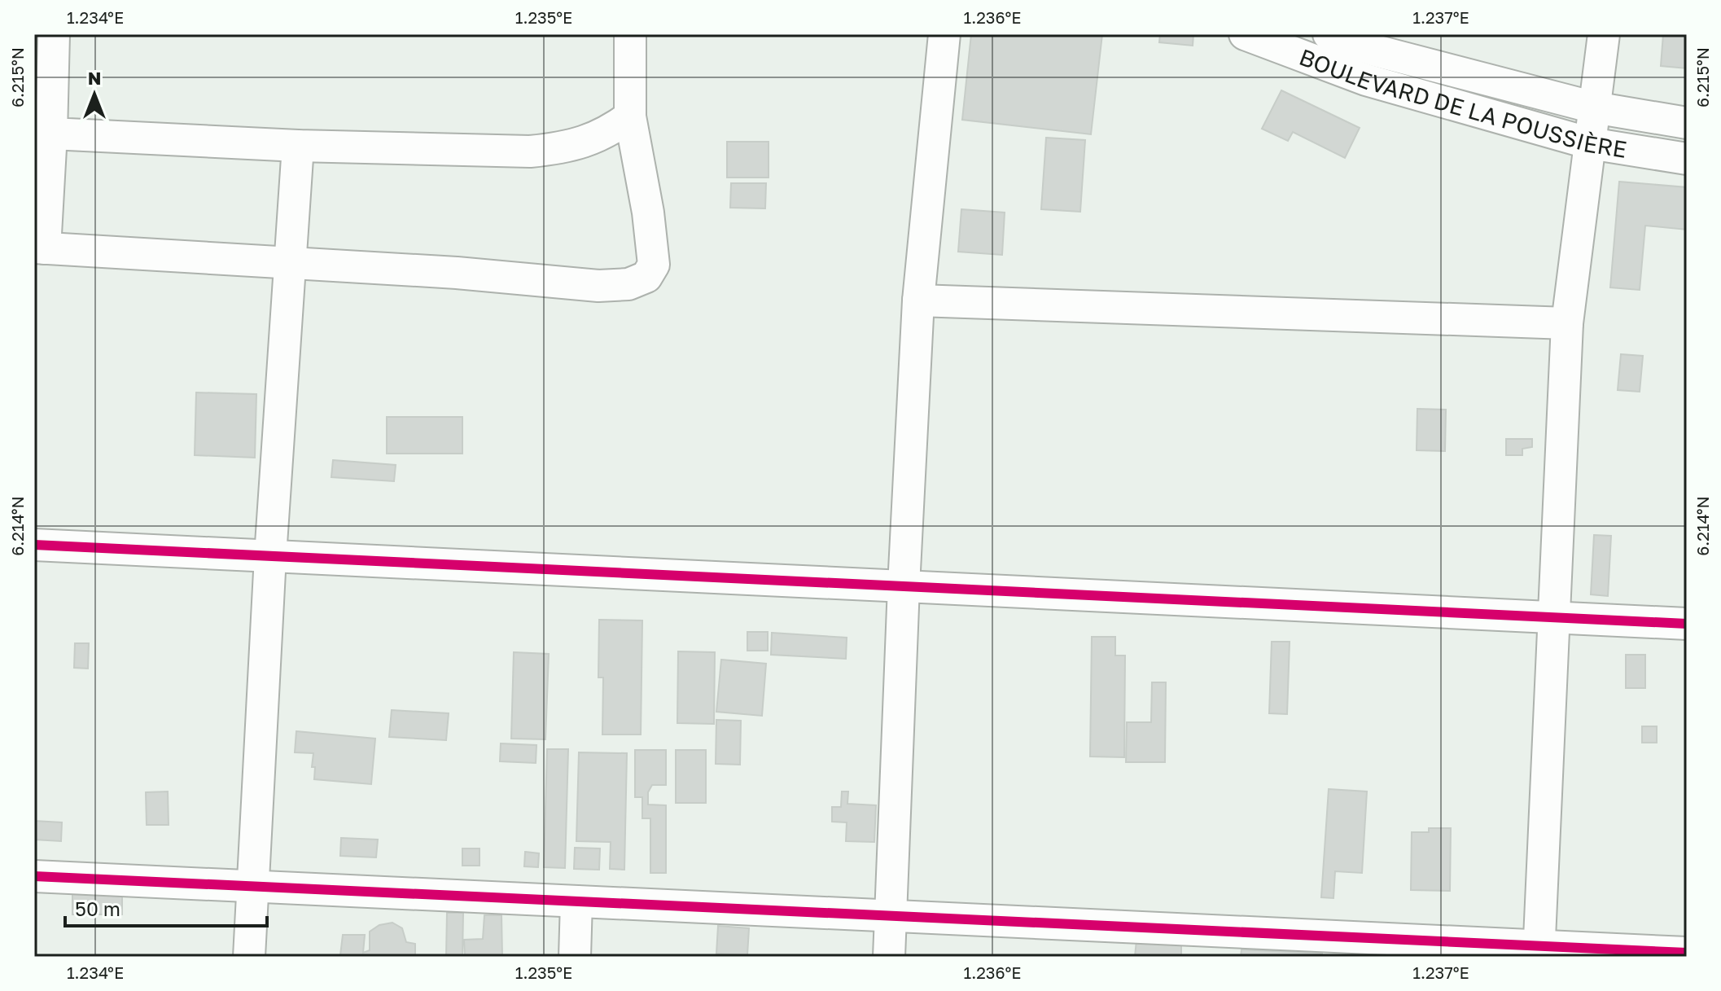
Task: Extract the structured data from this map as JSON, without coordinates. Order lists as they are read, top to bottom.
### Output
{
  "streets": {
    "street": ["BOULEVARD DE LA POUSSIÈRE"]
  },
  "scale_bar": "50 m",
  "north": "top",
  "coordinates": [
    "1.234°E",
    "1.235°E",
    "1.236°E",
    "1.237°E",
    "6.215°N",
    "6.214°N"
  ]
}
